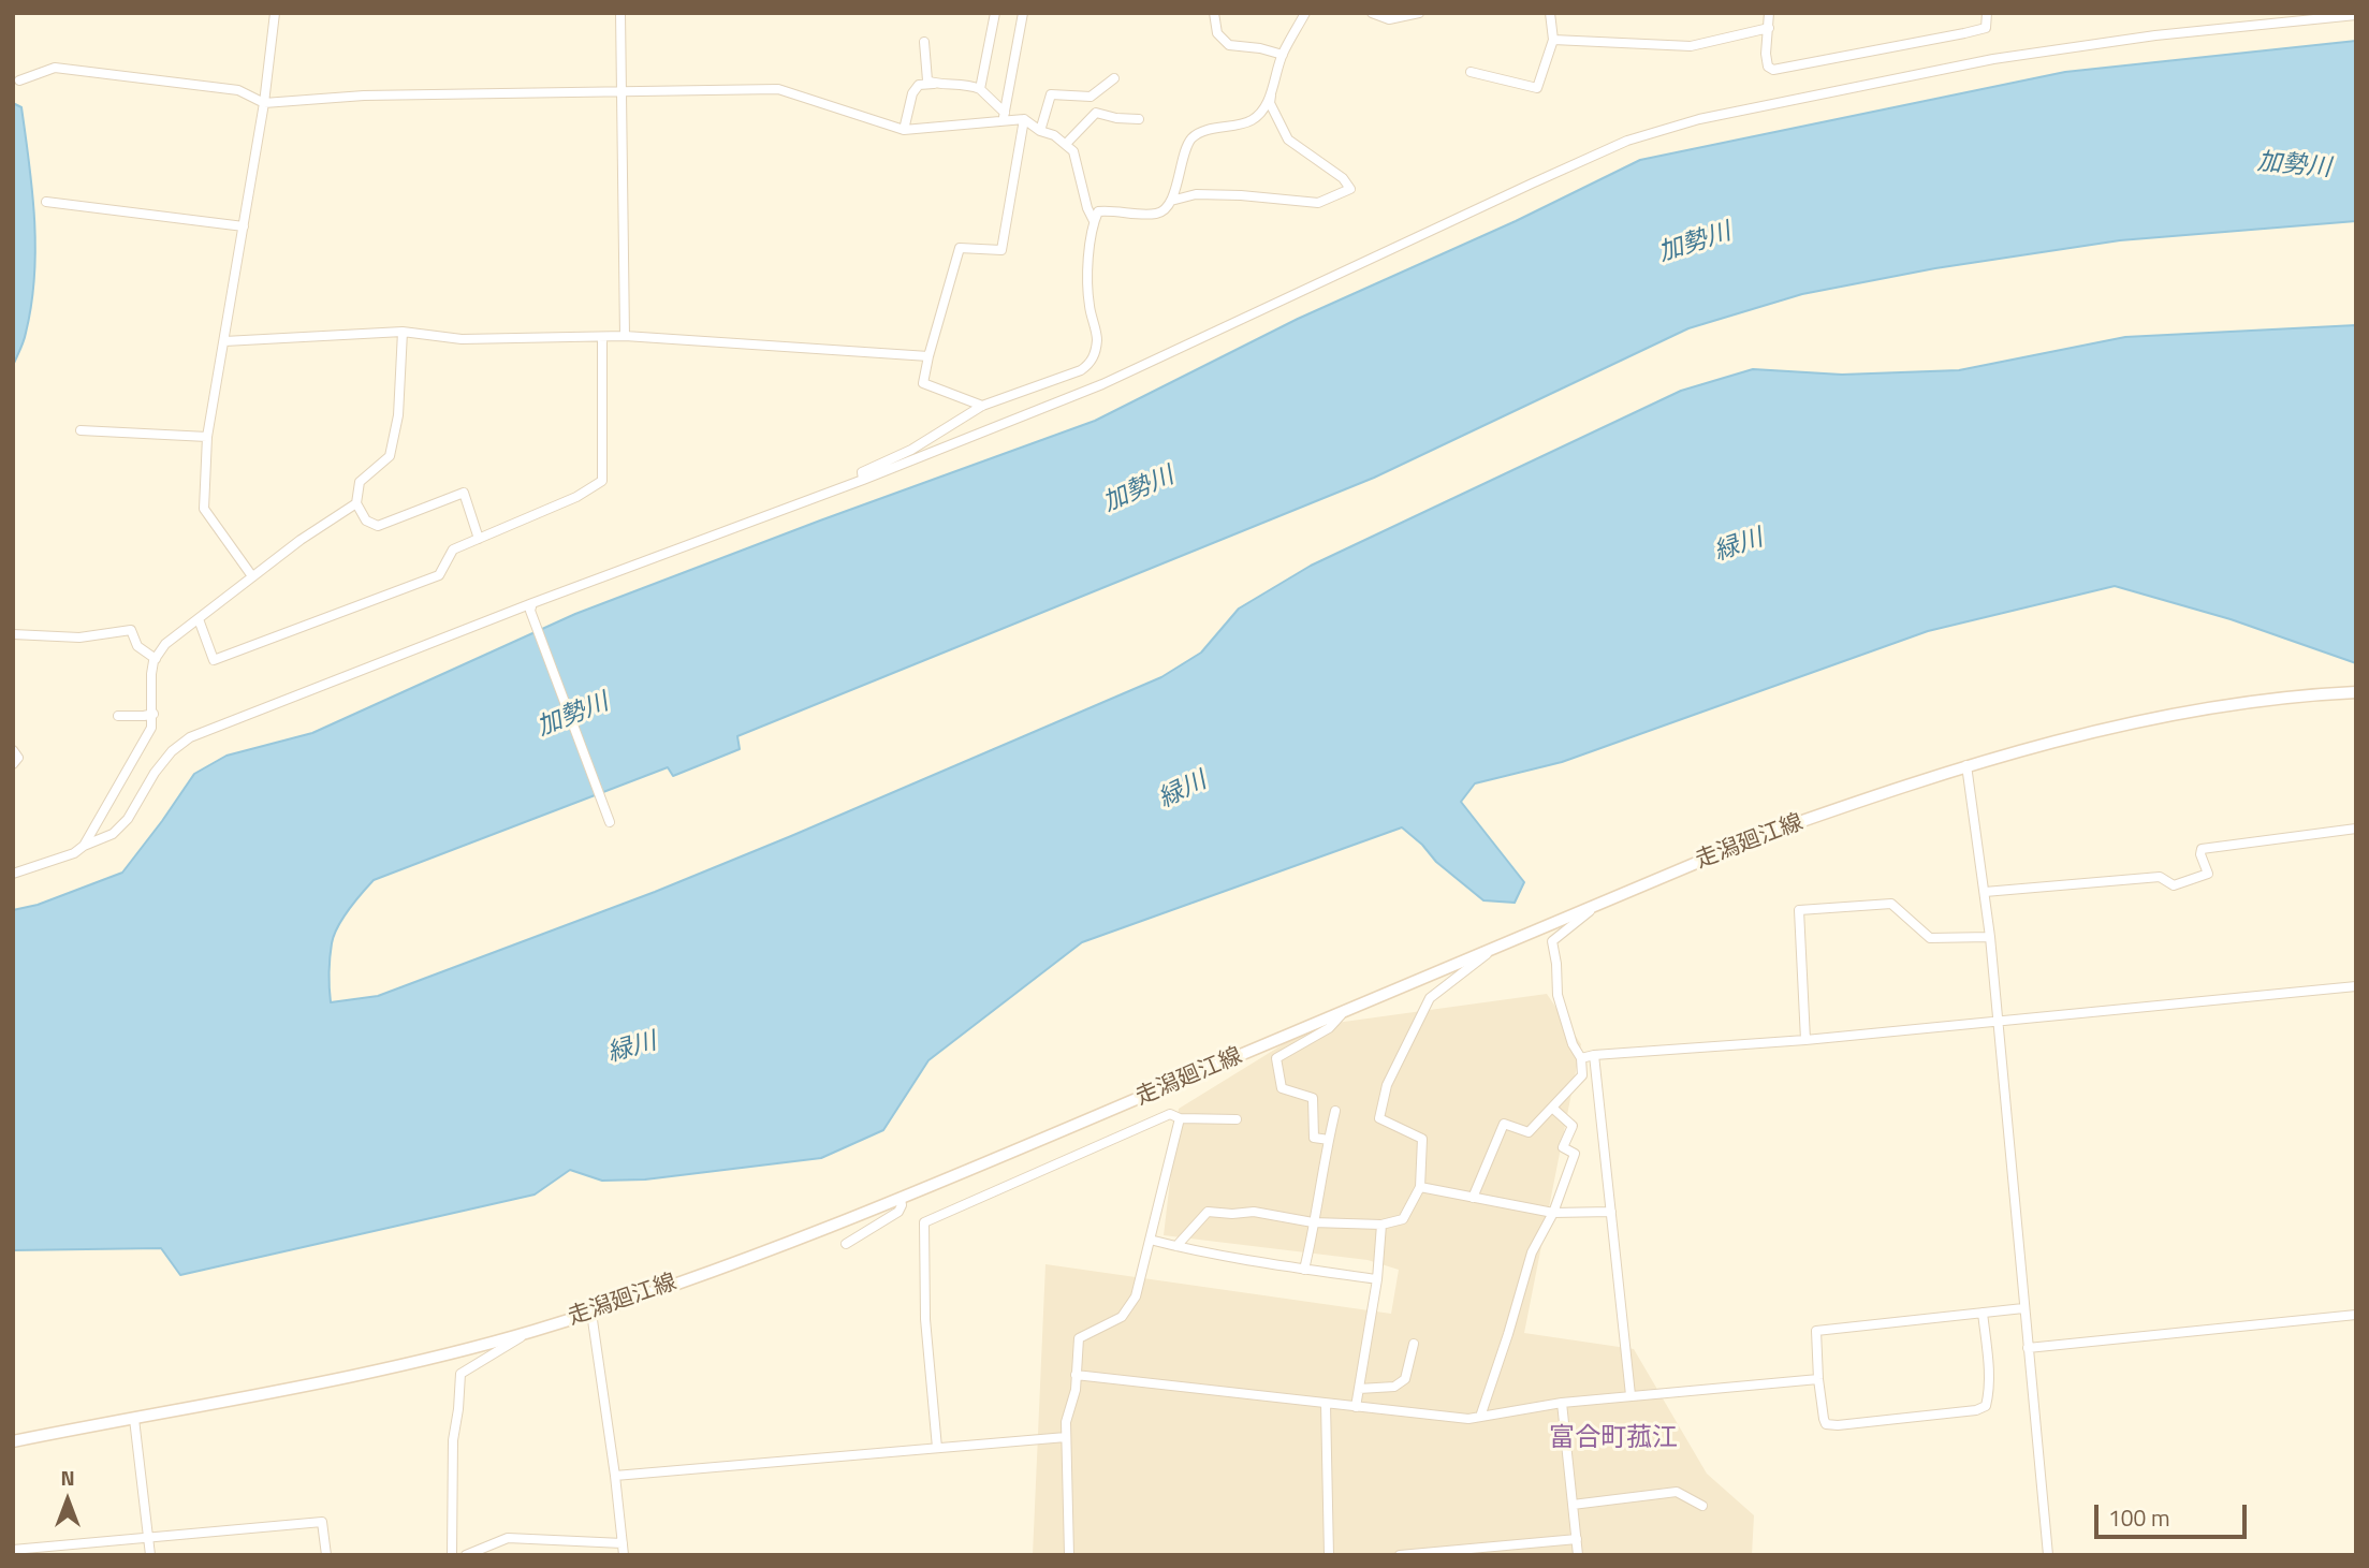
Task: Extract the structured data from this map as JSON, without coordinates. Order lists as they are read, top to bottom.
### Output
{
  "streets": {
    "main road": ["走潟廻江線"]
  },
  "districts": ["富合町菰江"],
  "water": ["加勢川", "緑川"],
  "scale_bar": "100 m",
  "north": "top"
}
